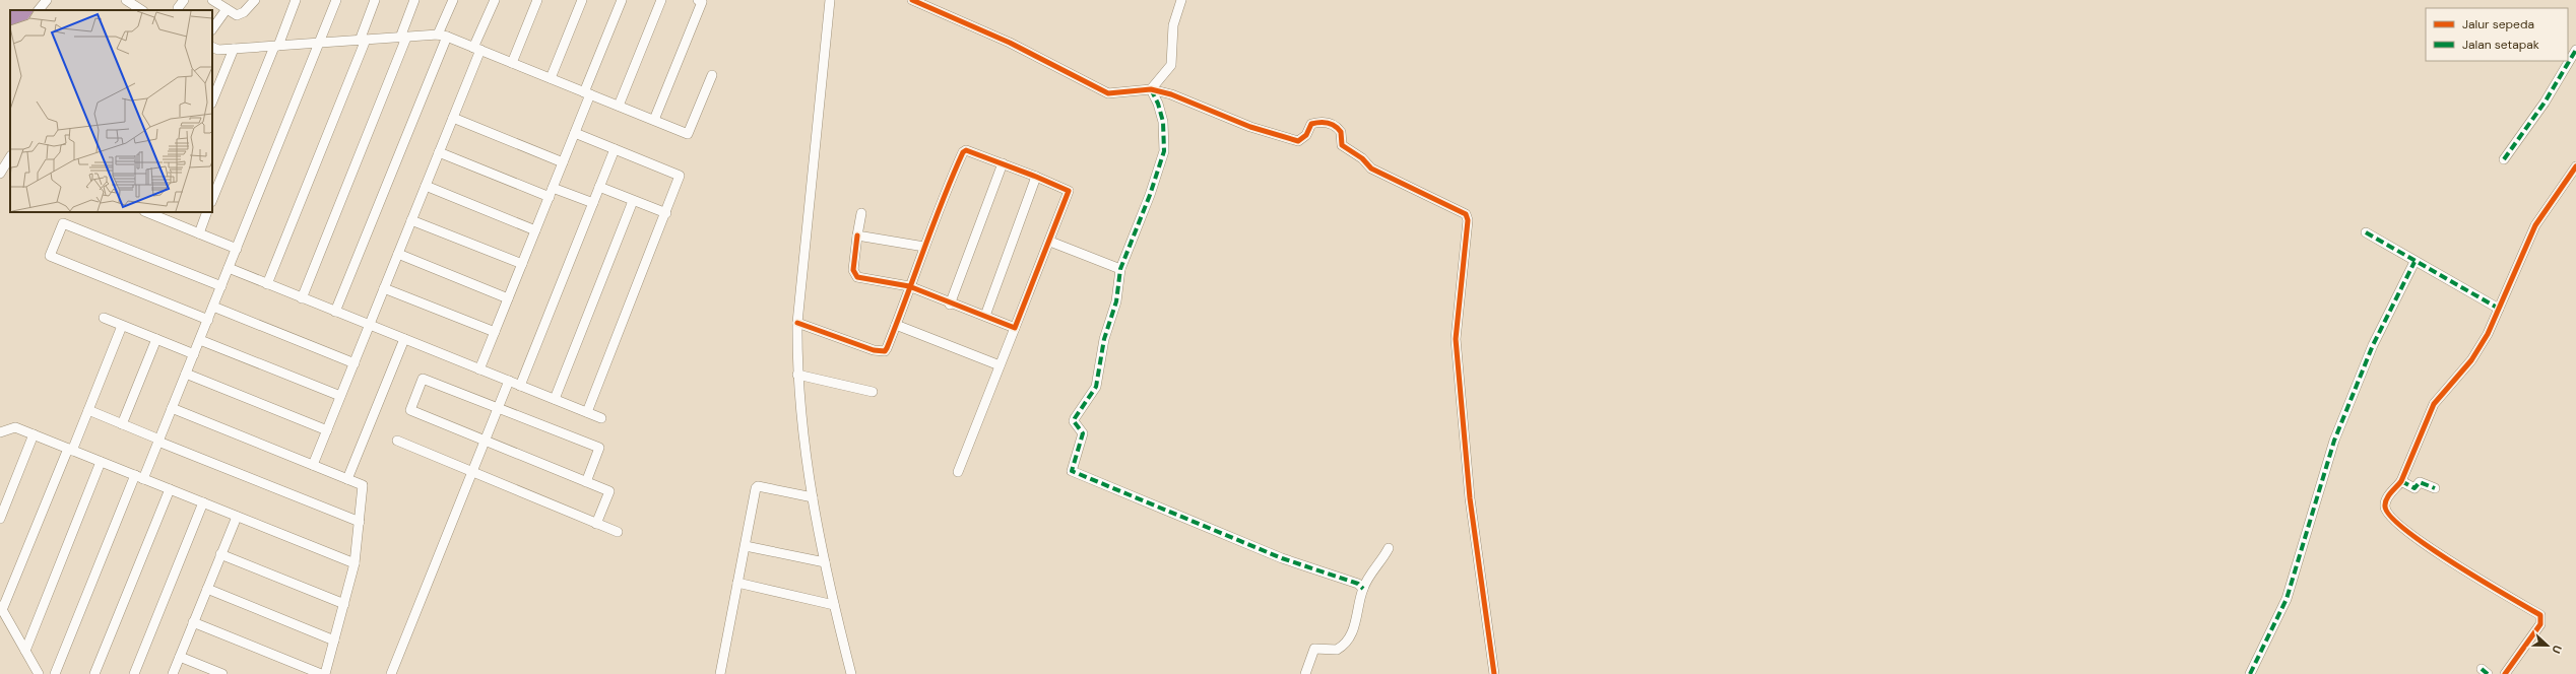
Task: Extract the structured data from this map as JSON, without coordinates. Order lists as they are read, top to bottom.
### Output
{
  "legend": ["Jalur sepeda", "Jalan setapak"],
  "north": "right"
}
